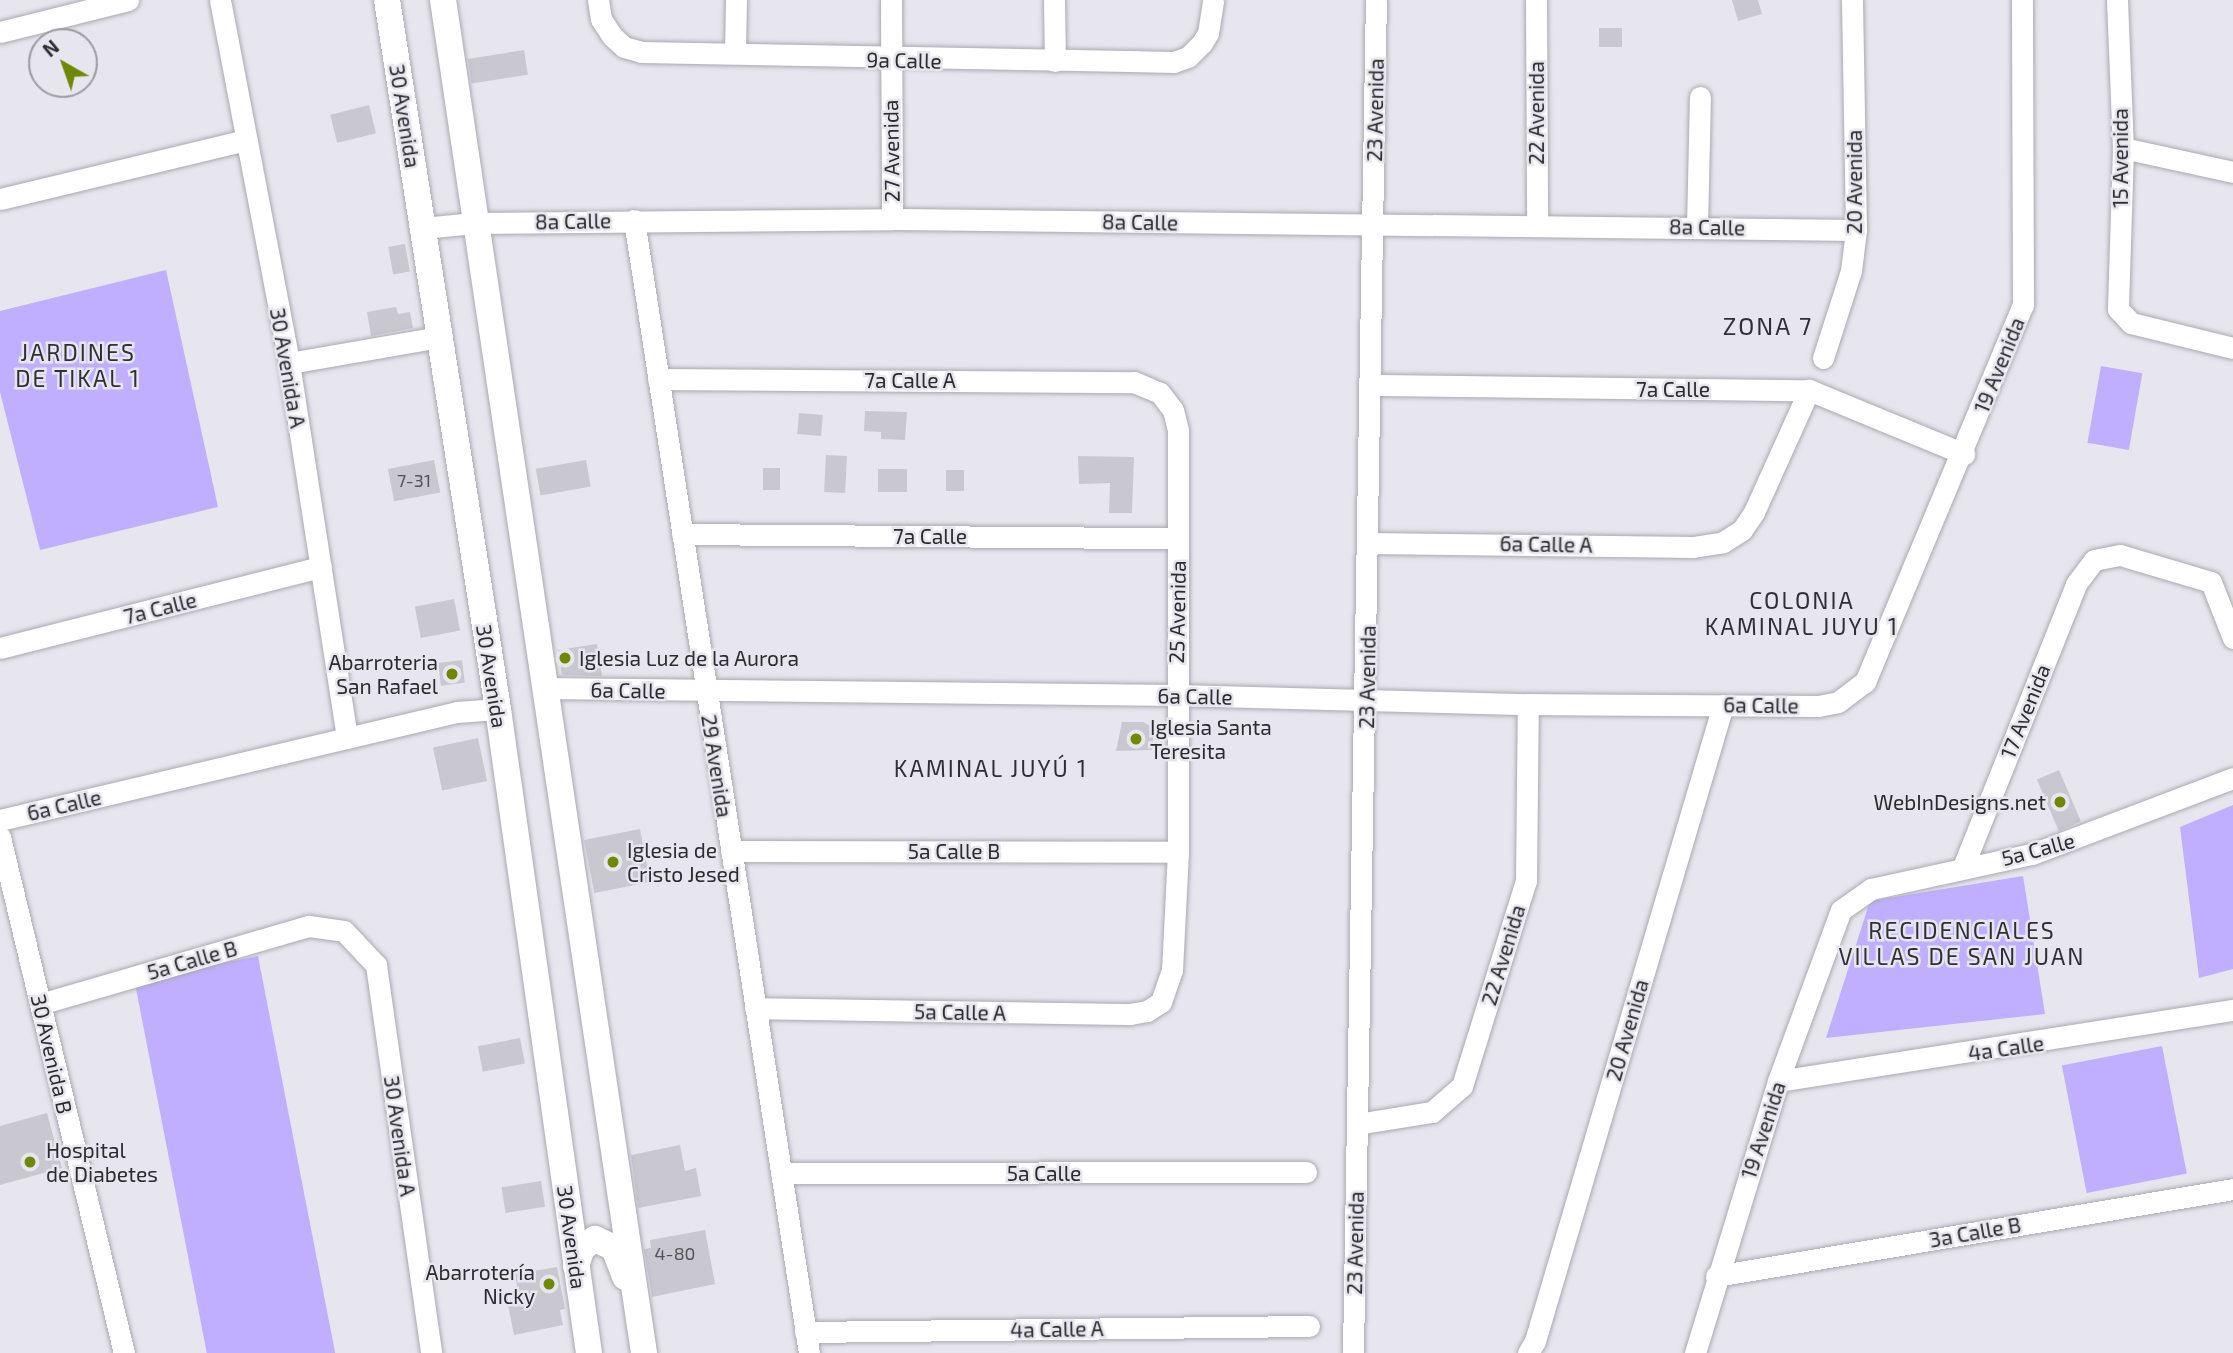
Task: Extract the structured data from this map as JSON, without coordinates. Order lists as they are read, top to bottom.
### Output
{
  "streets": {
    "street": [
      "9a Calle",
      "23 Avenida",
      "22 Avenida",
      "30 Avenida",
      "27 Avenida",
      "15 Avenida",
      "20 Avenida",
      "8a Calle",
      "19 Avenida",
      "30 Avenida A",
      "7a Calle A",
      "7a Calle",
      "6a Calle A",
      "25 Avenida",
      "6a Calle",
      "17 Avenida",
      "29 Avenida",
      "5a Calle",
      "5a Calle B",
      "5a Calle A",
      "4a Calle",
      "30 Avenida B",
      "3a Calle B",
      "4a Calle A"
    ]
  },
  "crossings": [
    ["9a Calle", "27 Avenida"],
    ["23 Avenida", "22 Avenida"],
    ["23 Avenida", "8a Calle"],
    ["23 Avenida", "7a Calle"],
    ["23 Avenida", "6a Calle A"],
    ["23 Avenida", "6a Calle"],
    ["22 Avenida", "8a Calle"],
    ["22 Avenida", "6a Calle"],
    ["30 Avenida", "8a Calle"],
    ["30 Avenida", "6a Calle"],
    ["27 Avenida", "8a Calle"],
    ["20 Avenida", "8a Calle"],
    ["20 Avenida", "6a Calle"],
    ["8a Calle", "29 Avenida"],
    ["19 Avenida", "7a Calle"],
    ["19 Avenida", "6a Calle"],
    ["19 Avenida", "5a Calle"],
    ["19 Avenida", "4a Calle"],
    ["19 Avenida", "3a Calle B"],
    ["30 Avenida A", "7a Calle"],
    ["30 Avenida A", "6a Calle"],
    ["30 Avenida A", "5a Calle B"],
    ["7a Calle A", "25 Avenida"],
    ["7a Calle A", "29 Avenida"],
    ["7a Calle", "6a Calle A"],
    ["7a Calle", "25 Avenida"],
    ["7a Calle", "29 Avenida"],
    ["25 Avenida", "6a Calle"],
    ["25 Avenida", "5a Calle B"],
    ["25 Avenida", "5a Calle A"],
    ["6a Calle", "29 Avenida"],
    ["17 Avenida", "5a Calle"],
    ["29 Avenida", "5a Calle"],
    ["29 Avenida", "5a Calle B"],
    ["29 Avenida", "5a Calle A"],
    ["29 Avenida", "4a Calle A"],
    ["5a Calle B", "30 Avenida B"]
  ],
  "districts": [
    "ZONA 7",
    "JARDINES DE TIKAL 1",
    "COLONIA KAMINAL JUYU 1",
    "KAMINAL JUYÚ 1",
    "RECIDENCIALES VILLAS DE SAN JUAN"
  ],
  "places": [
    "Iglesia Luz de la Aurora",
    "Abarroteria San Rafael",
    "Iglesia Santa Teresita",
    "WebInDesigns.net",
    "Iglesia de Cristo Jesed",
    "Hospital de Diabetes",
    "Abarrotería Nicky"
  ],
  "house_numbers": ["7-31", "4-80"],
  "north": "top left"
}
